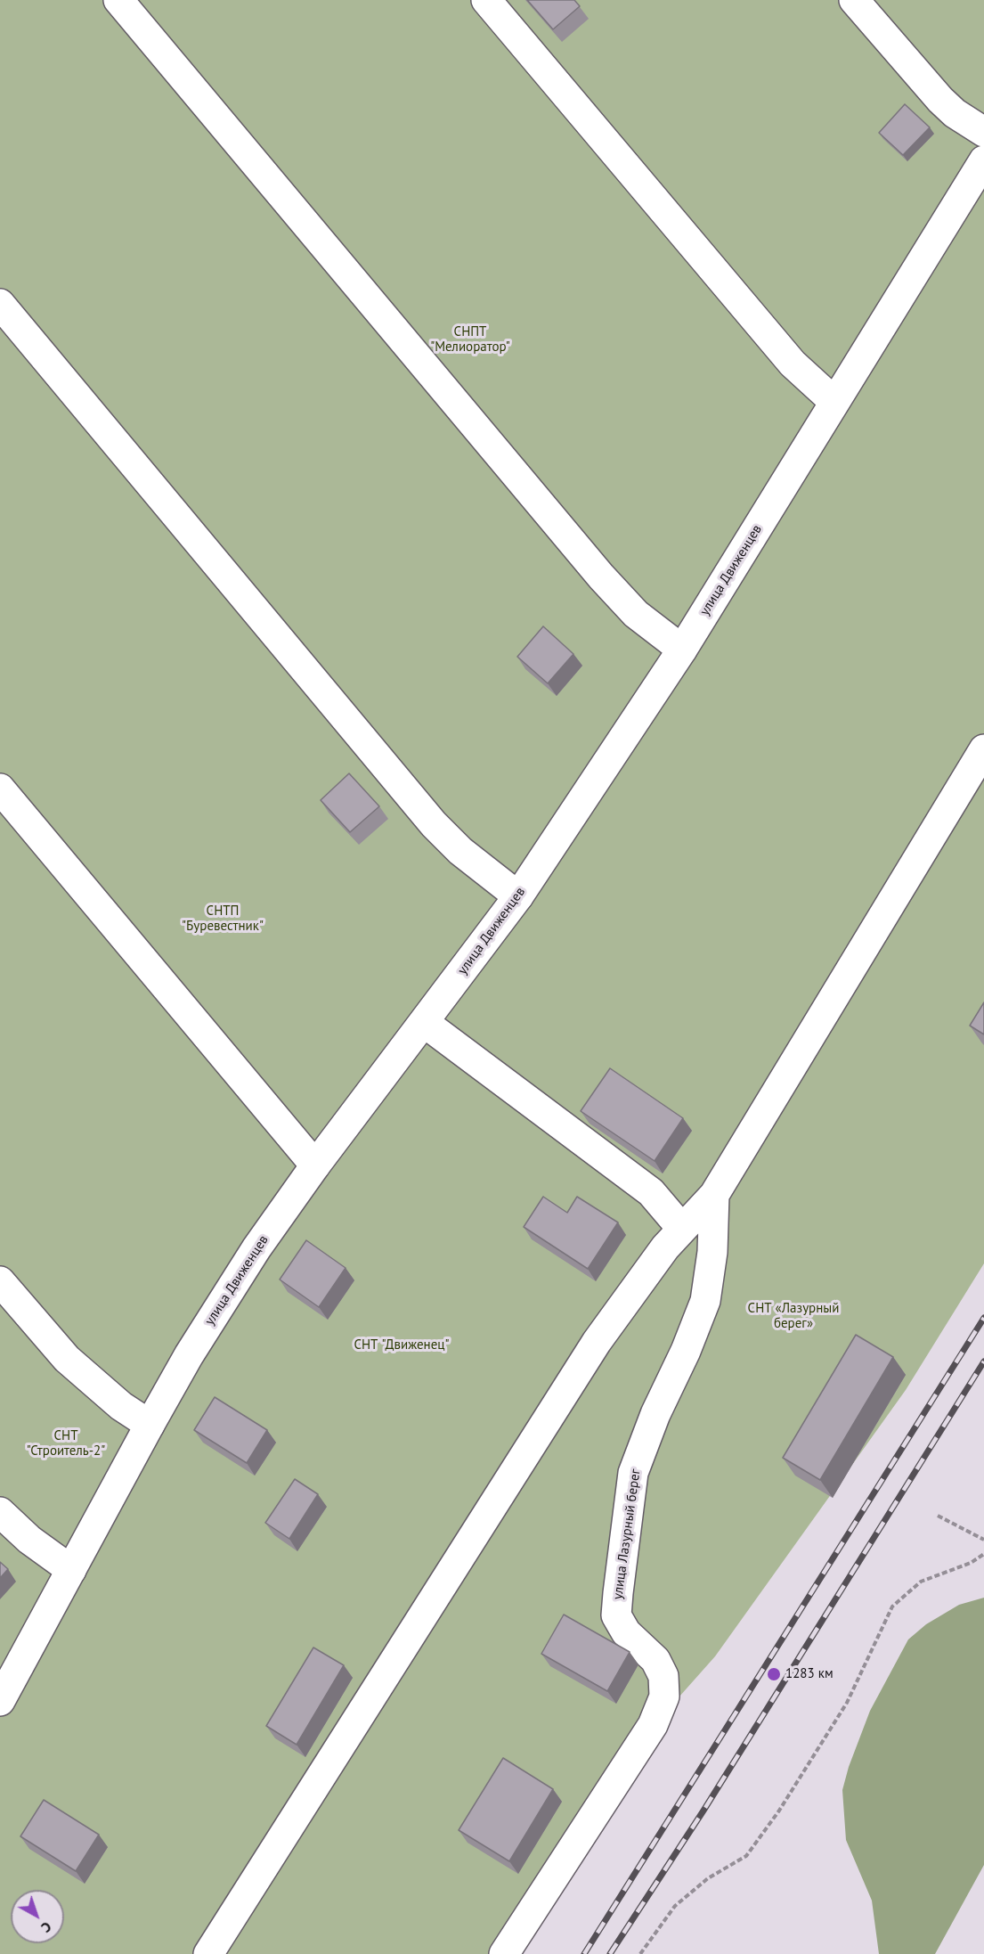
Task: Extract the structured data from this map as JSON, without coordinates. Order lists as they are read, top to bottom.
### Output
{
  "streets": {
    "street": ["улица Движенцев", "улица Лазурный берег"]
  },
  "parks": [
    "СНПТ \"Мелиоратор\"",
    "СНТП \"Буревестник\"",
    "СНТ «Лазурный берег»",
    "СНТ \"Движенец\"",
    "СНТ \"Строитель-2\""
  ],
  "places": ["1283 км"],
  "north": "bottom right"
}
